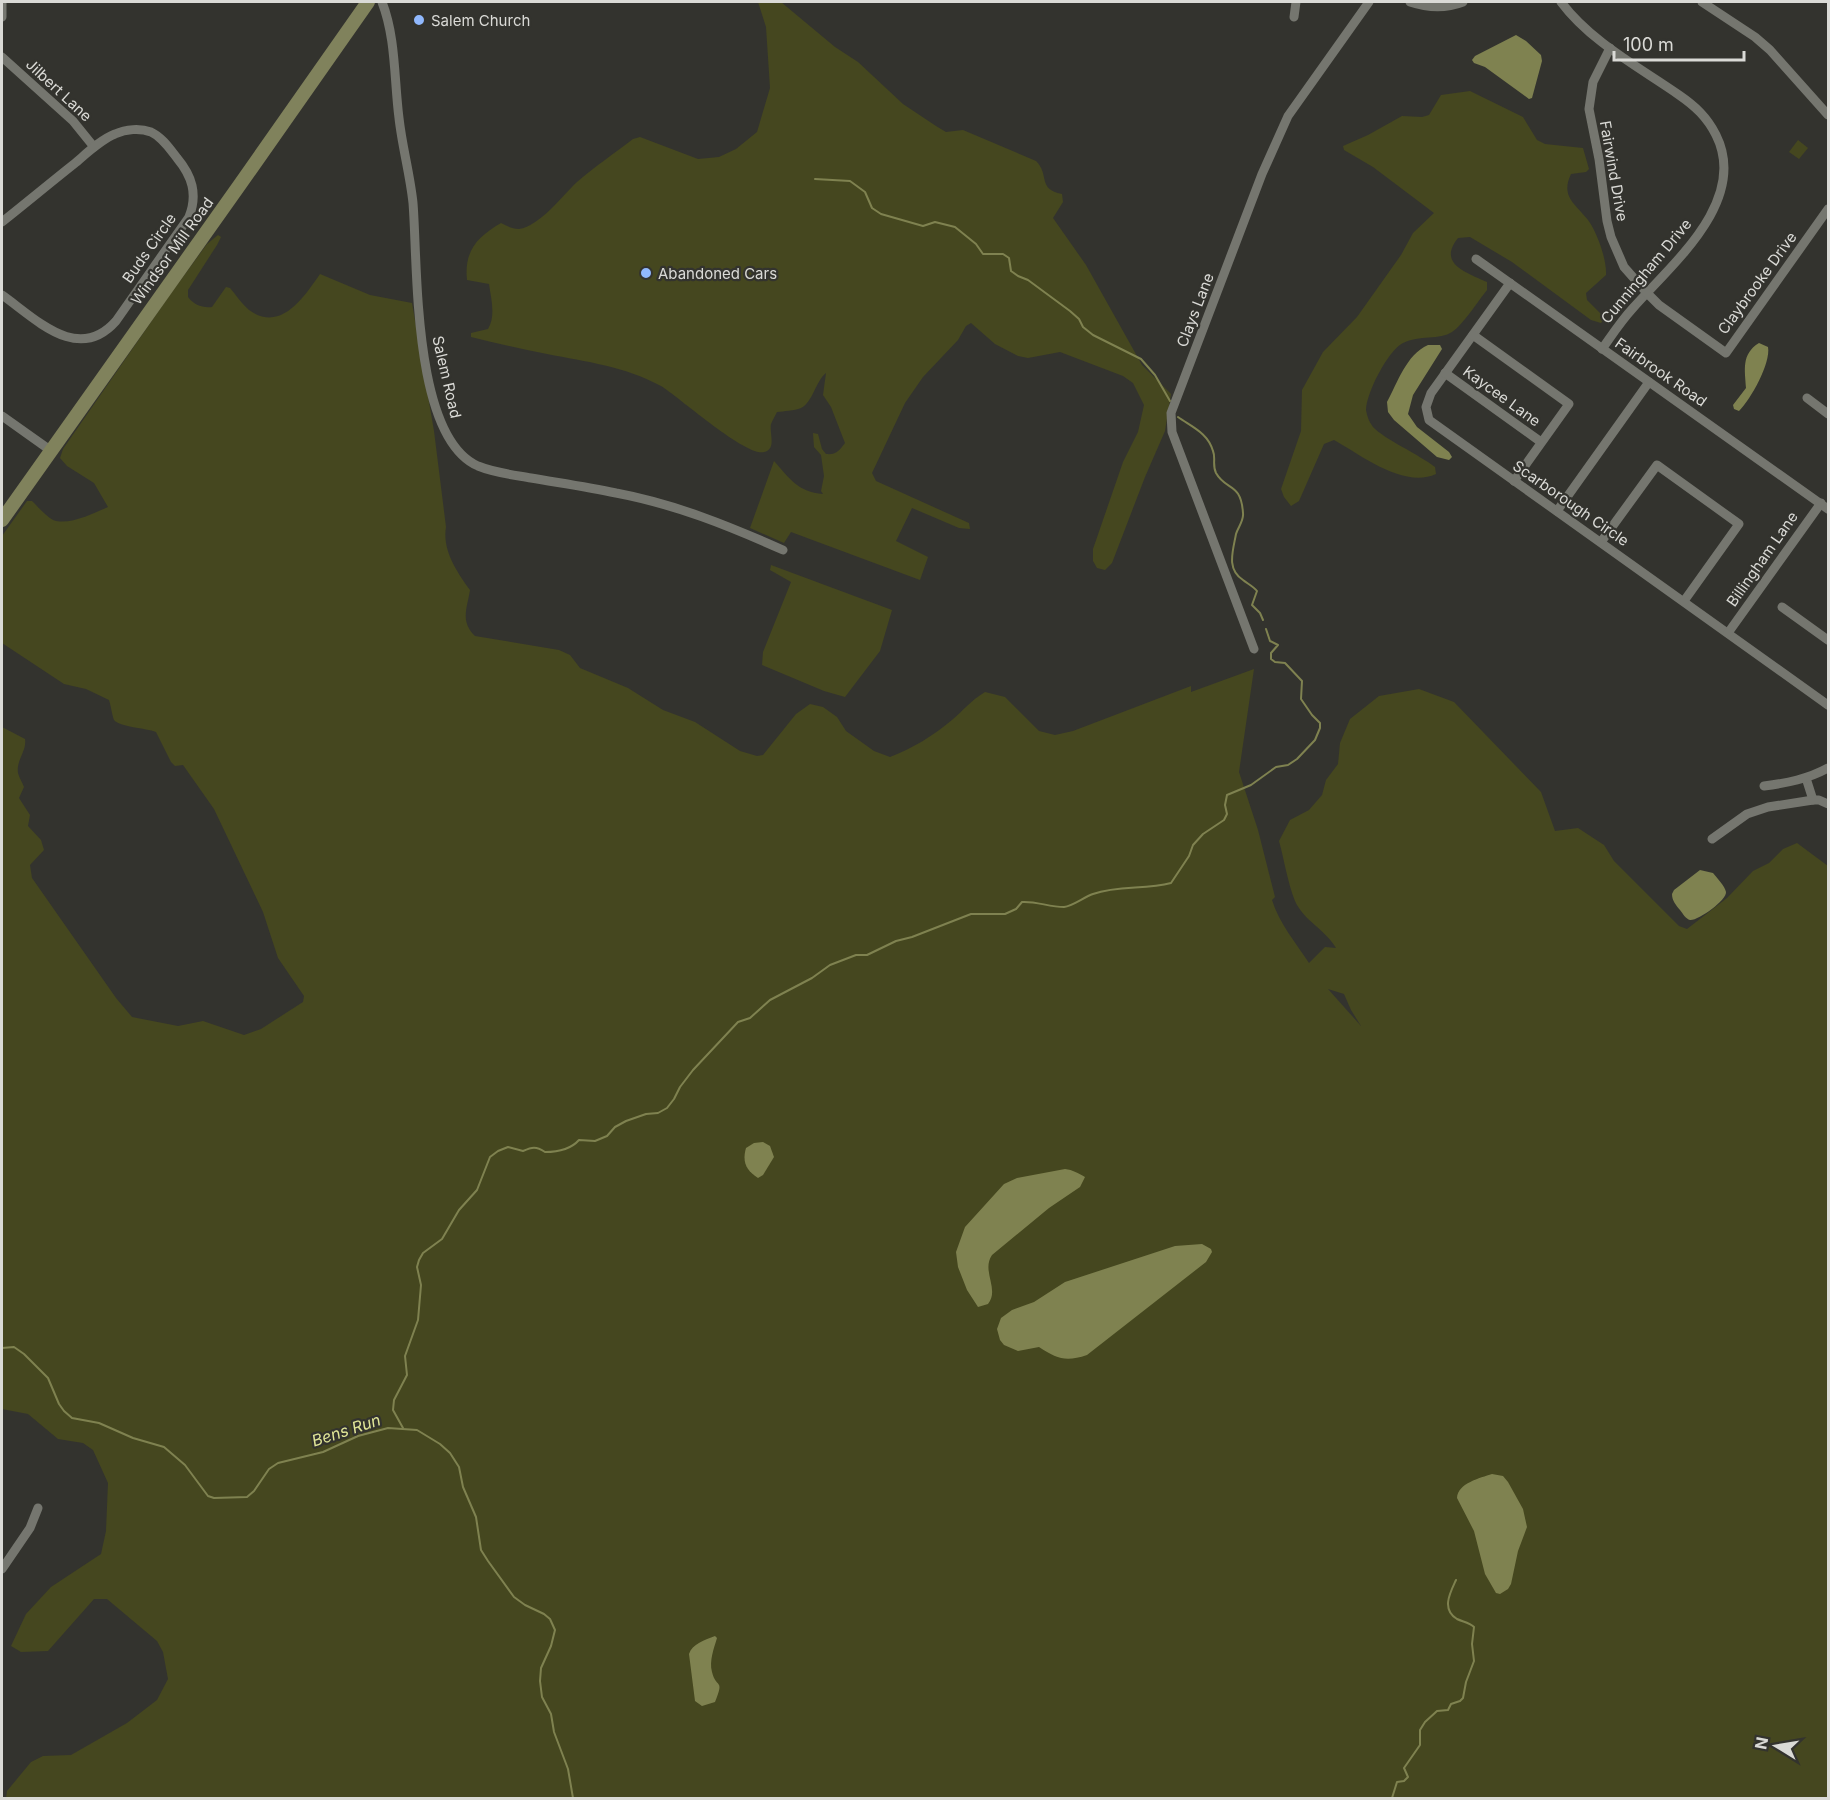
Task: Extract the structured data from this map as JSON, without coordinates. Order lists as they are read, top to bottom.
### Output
{
  "streets": {
    "main road": ["Windsor Mill Road"],
    "street": [
      "Jilbert Lane",
      "Fairwind Drive",
      "Buds Circle",
      "Cunningham Drive",
      "Claybrooke Drive",
      "Clays Lane",
      "Fairbrook Road",
      "Salem Road",
      "Kaycee Lane",
      "Scarborough Circle",
      "Billingham Lane"
    ]
  },
  "crossings": [
    ["Jilbert Lane", "Buds Circle"],
    ["Fairwind Drive", "Cunningham Drive"],
    ["Fairwind Drive", "Claybrooke Drive"],
    ["Cunningham Drive", "Claybrooke Drive"],
    ["Cunningham Drive", "Fairbrook Road"],
    ["Fairbrook Road", "Scarborough Circle"],
    ["Fairbrook Road", "Billingham Lane"],
    ["Kaycee Lane", "Scarborough Circle"],
    ["Scarborough Circle", "Billingham Lane"]
  ],
  "water": ["Bens Run"],
  "places": ["Salem Church", "Abandoned Cars"],
  "scale_bar": "100 m",
  "north": "left"
}
